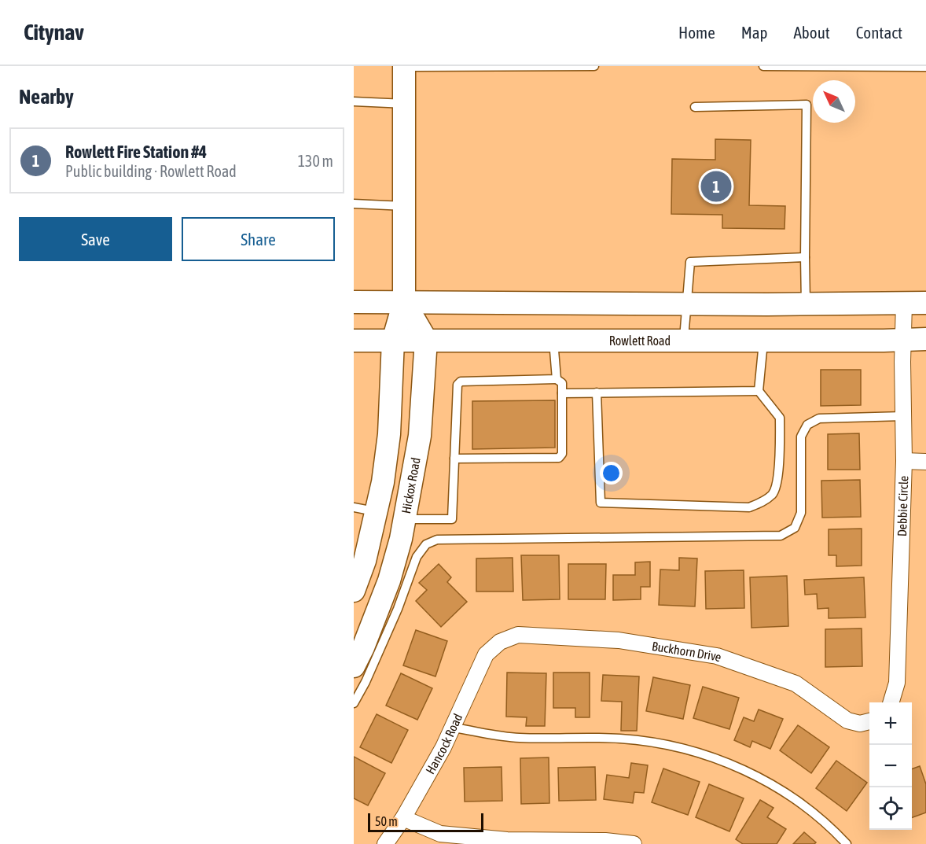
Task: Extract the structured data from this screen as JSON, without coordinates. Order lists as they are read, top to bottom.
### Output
{
  "streets": {
    "main road": ["Rowlett Road", "Hickox Road"],
    "street": ["Debbie Circle", "Buckhorn Drive", "Hancock Road"]
  },
  "crossings": [
    ["Rowlett Road", "Hickox Road"],
    ["Rowlett Road", "Debbie Circle"],
    ["Buckhorn Drive", "Hancock Road"]
  ],
  "scale_bar": "50 m",
  "north": "top left",
  "page": {
    "header": "Citynav",
    "nav": [
      "Home",
      "Map",
      "About",
      "Contact"
    ],
    "heading": "Nearby",
    "list": [
      {
        "mark": "1",
        "name": "Rowlett Fire Station #4",
        "note": "Public building · Rowlett Road",
        "value": "130 m"
      }
    ],
    "pins": "1",
    "buttons": ["Save", "Share"],
    "map_buttons": ["+", "−"],
    "scale": "50 m"
  }
}
